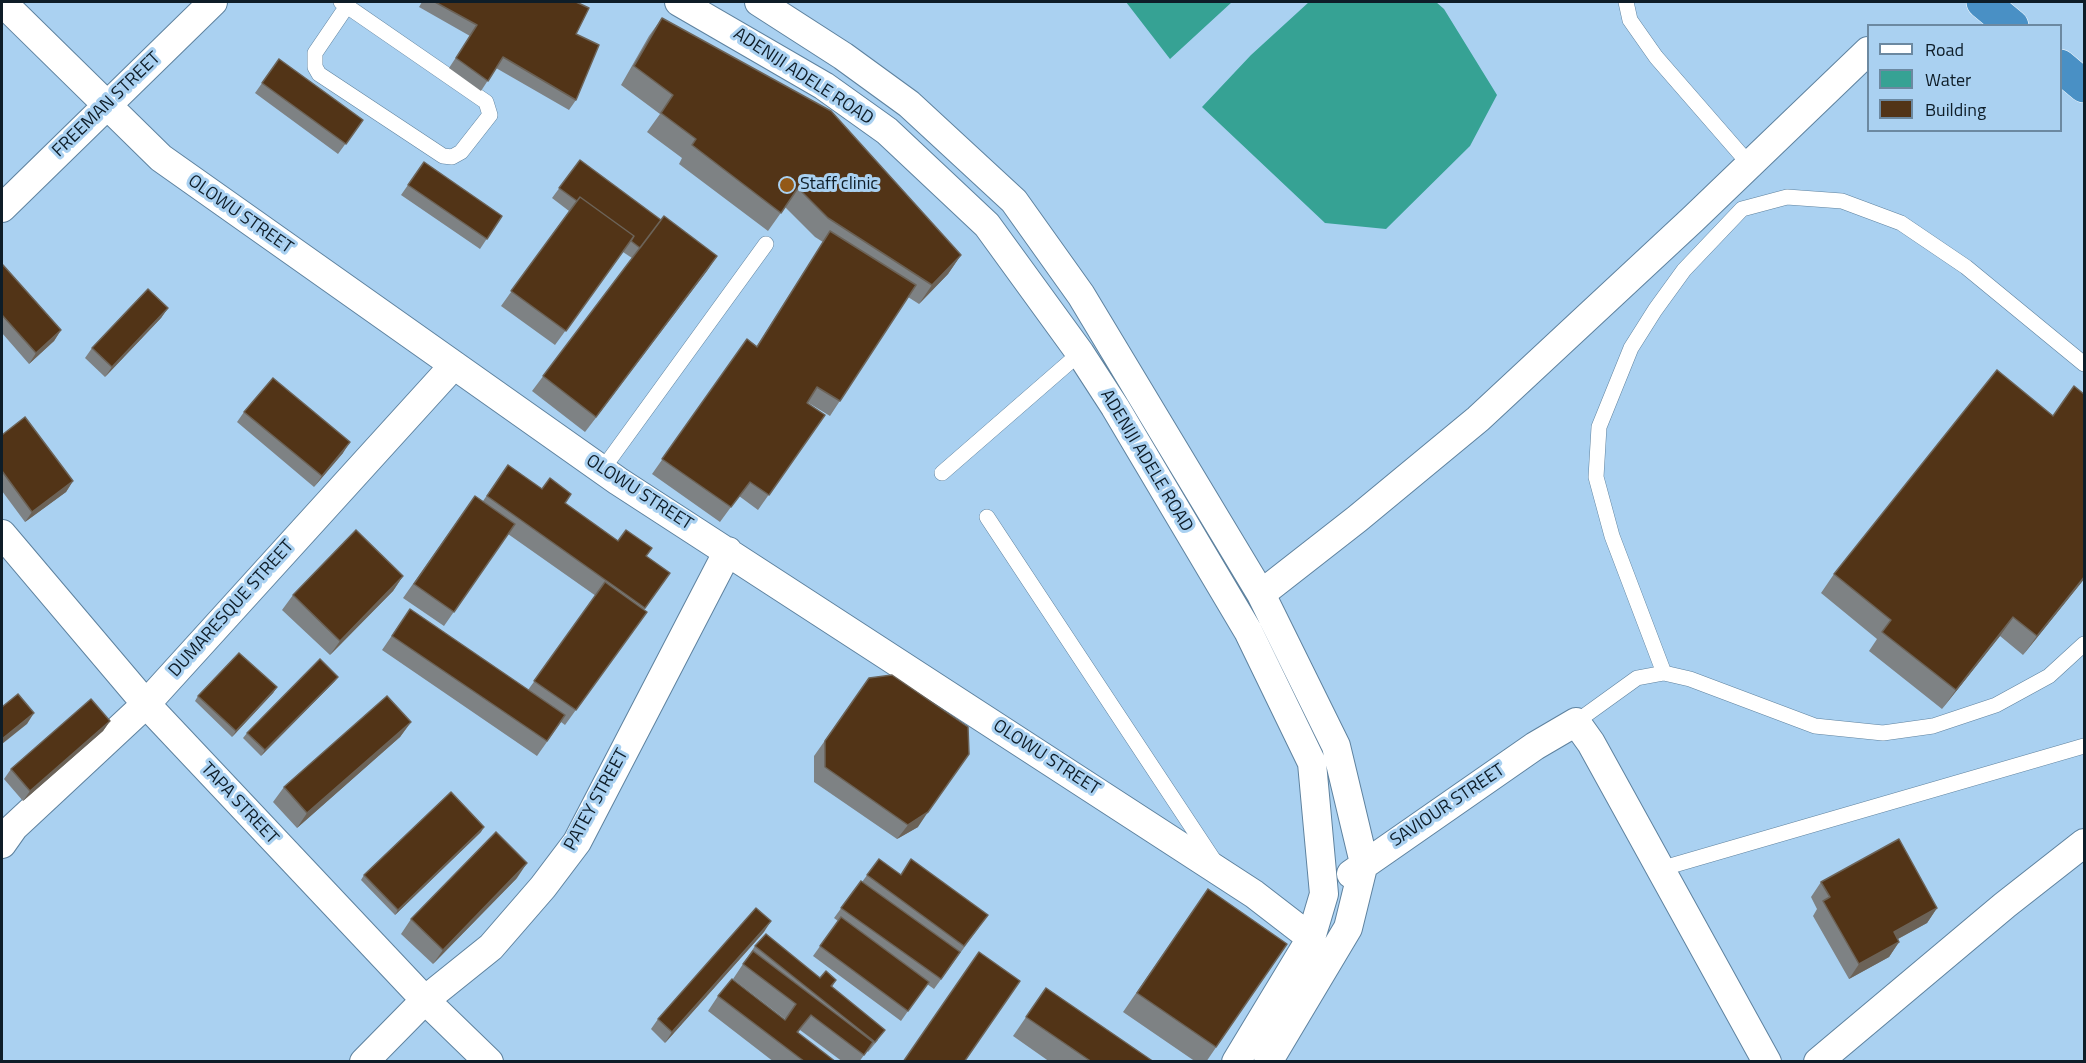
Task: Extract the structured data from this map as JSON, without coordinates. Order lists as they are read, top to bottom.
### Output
{
  "streets": {
    "street": [
      "ADENIJI ADELE ROAD",
      "FREEMAN STREET",
      "OLOWU STREET",
      "DUMARESQUE STREET",
      "PATEY STREET",
      "TAPA STREET",
      "SAVIOUR STREET"
    ]
  },
  "crossings": [
    ["ADENIJI ADELE ROAD", "OLOWU STREET"],
    ["ADENIJI ADELE ROAD", "SAVIOUR STREET"],
    ["FREEMAN STREET", "OLOWU STREET"],
    ["OLOWU STREET", "DUMARESQUE STREET"],
    ["OLOWU STREET", "PATEY STREET"],
    ["DUMARESQUE STREET", "TAPA STREET"],
    ["PATEY STREET", "TAPA STREET"]
  ],
  "places": ["Staff clinic"],
  "legend": ["Road", "Water", "Building"]
}
